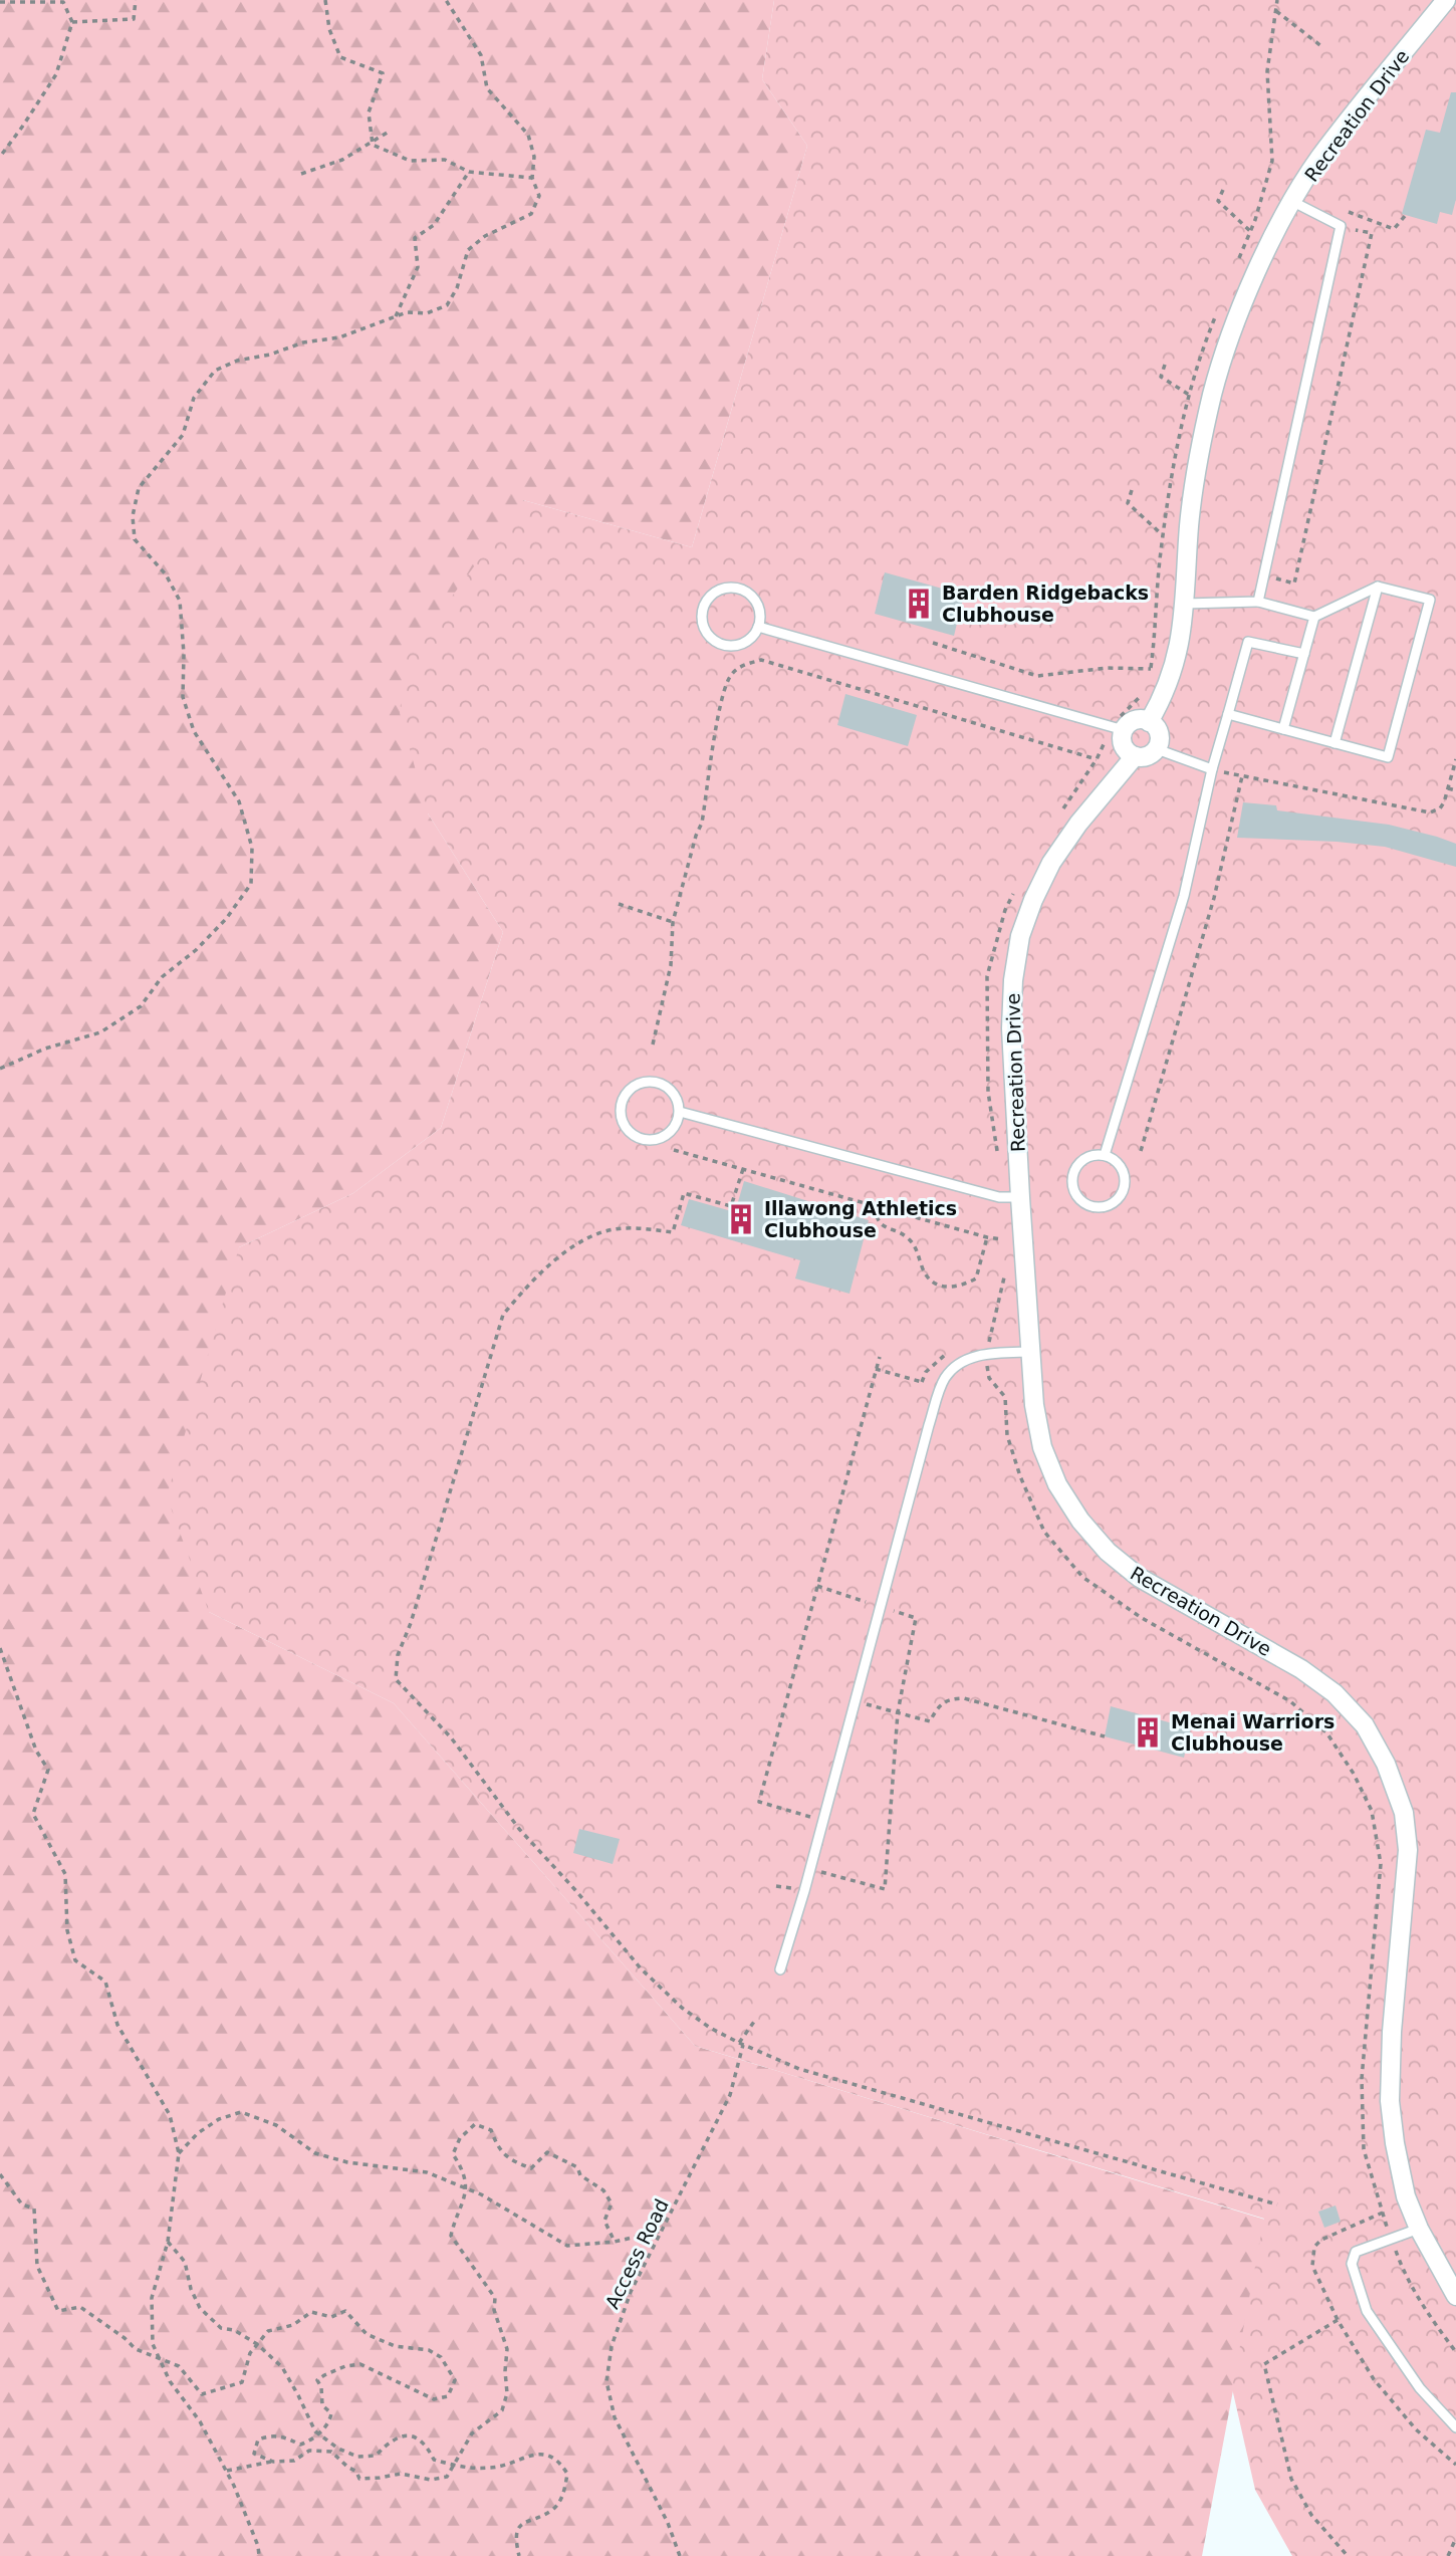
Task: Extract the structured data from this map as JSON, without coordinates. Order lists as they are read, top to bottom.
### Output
{
  "streets": {
    "street": ["Recreation Drive"],
    "path": ["Access Road"]
  },
  "places": {
    "building": ["Barden Ridgebacks Clubhouse", "Illawong Athletics Clubhouse", "Menai Warriors Clubhouse"]
  }
}
